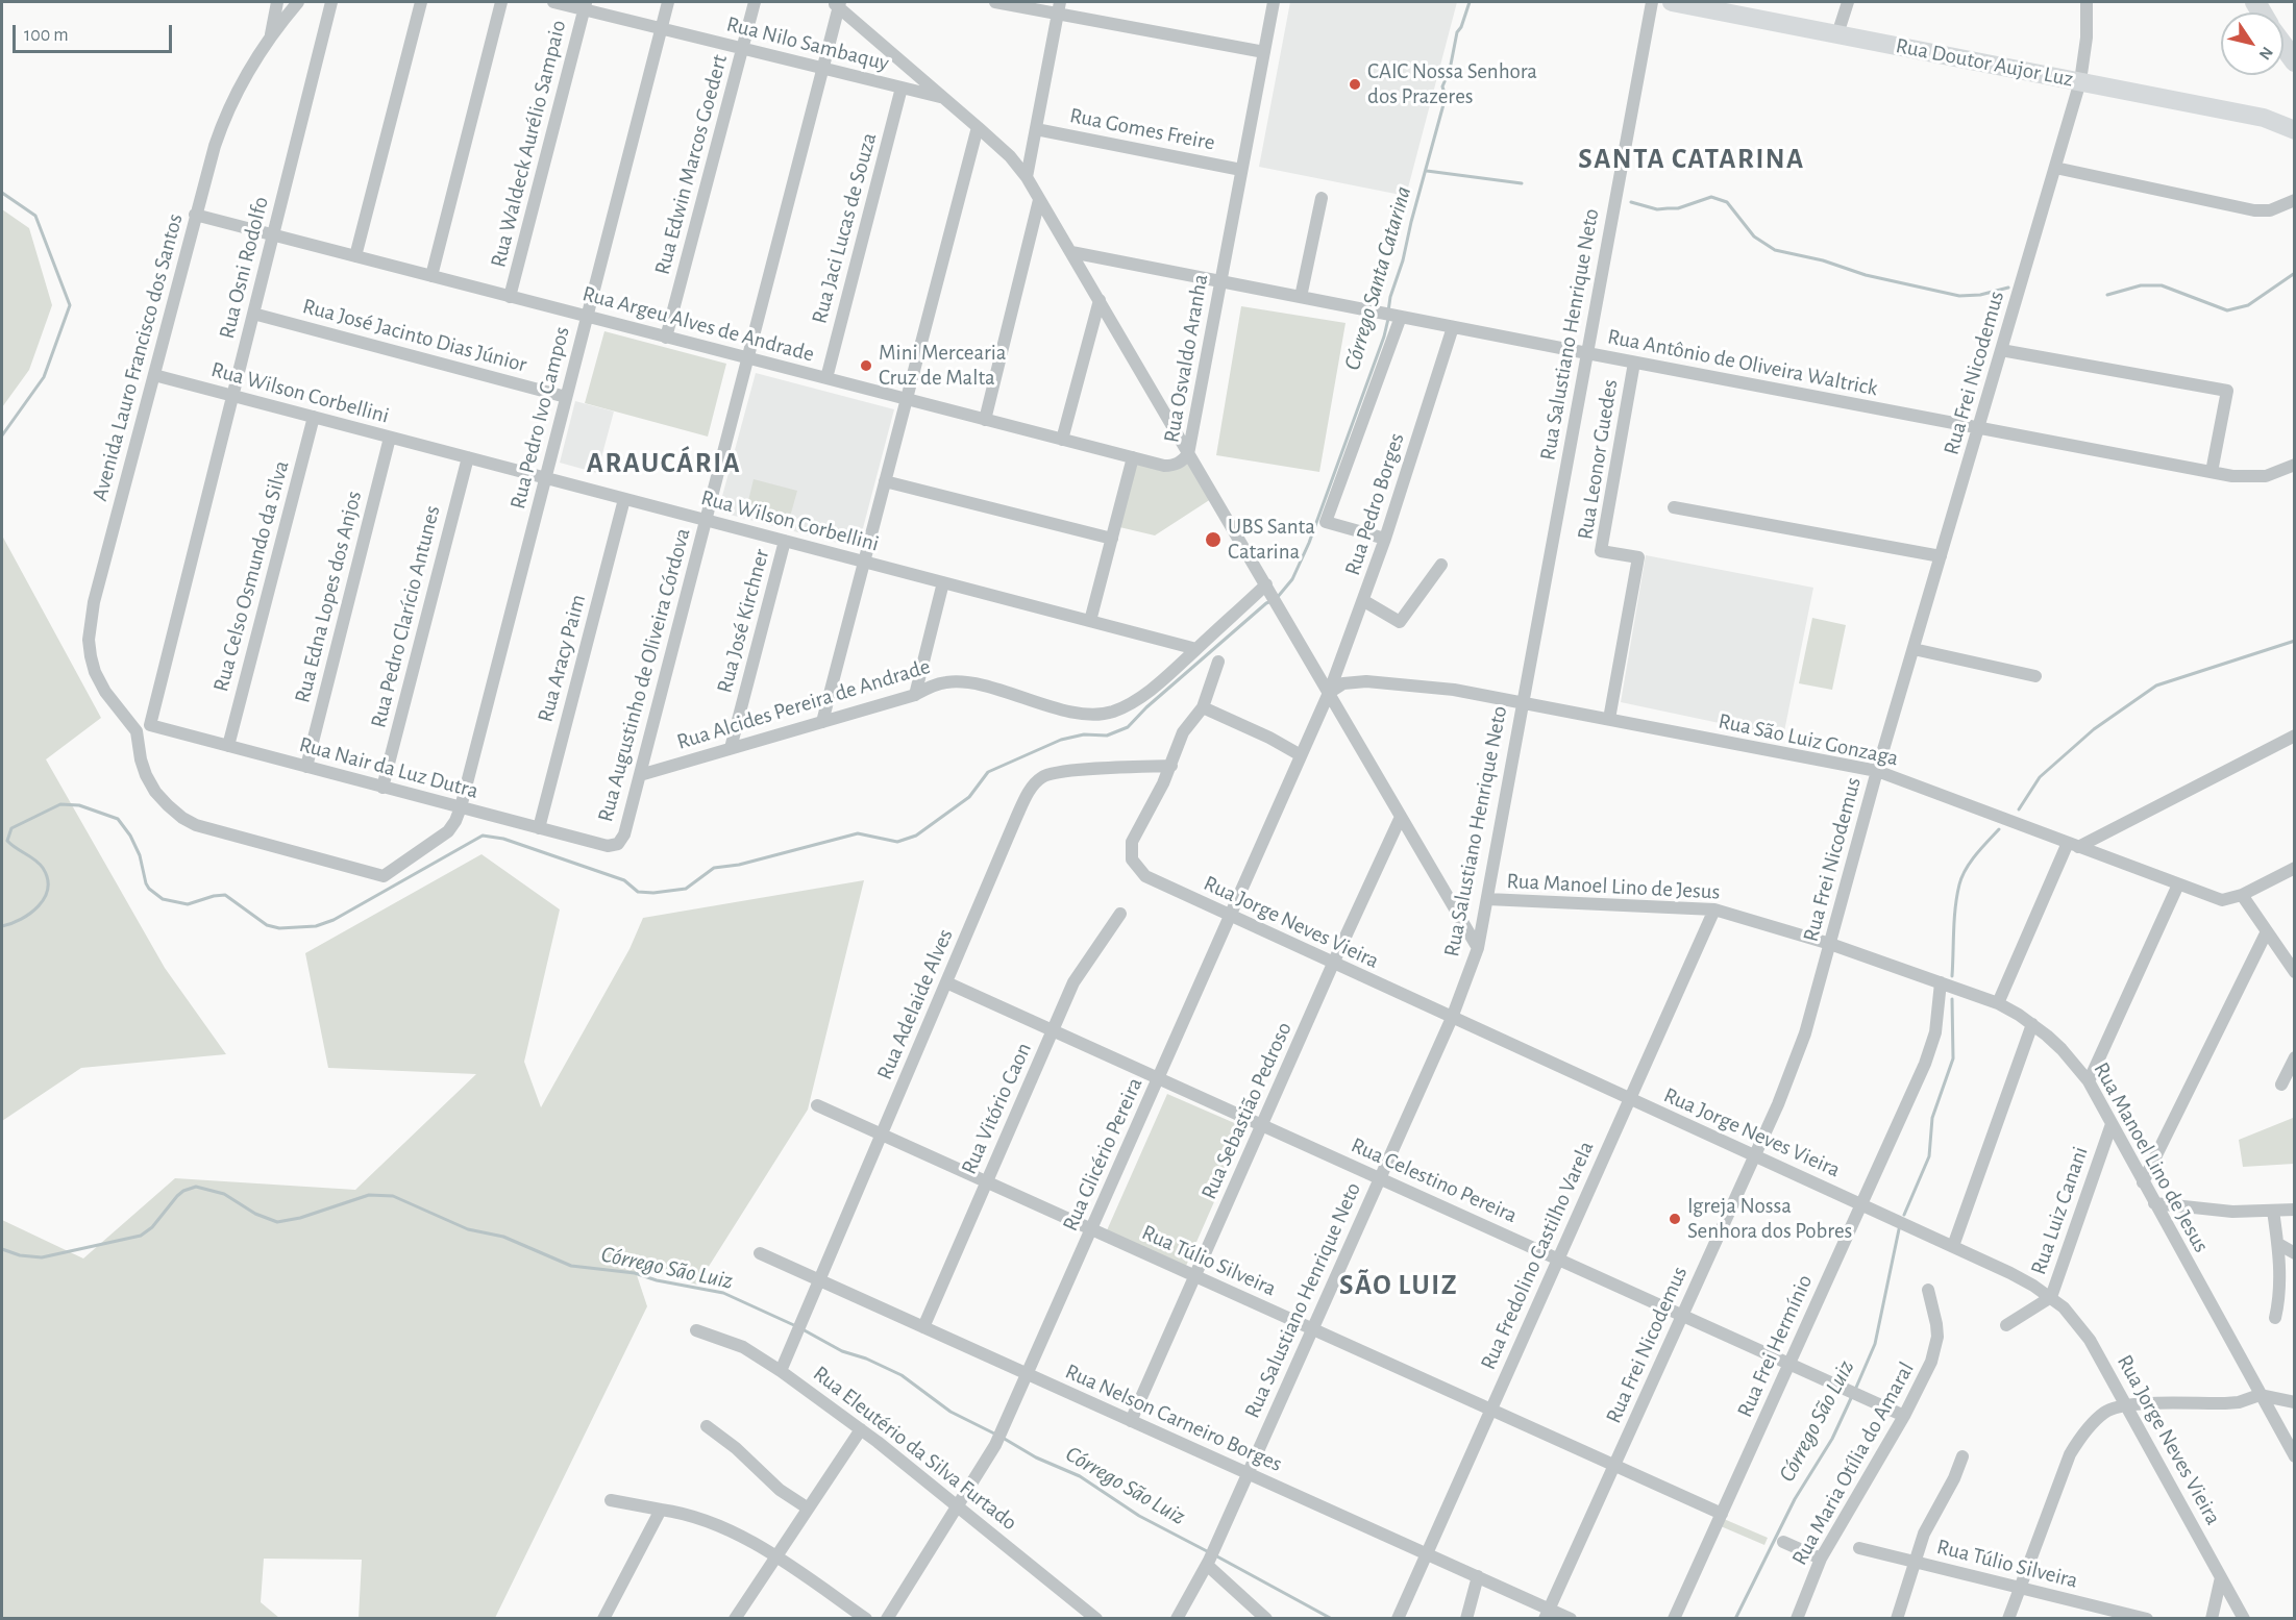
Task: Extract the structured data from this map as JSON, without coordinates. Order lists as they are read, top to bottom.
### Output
{
  "streets": {
    "street": [
      "Rua Nilo Sambaquy",
      "Rua Doutor Aujor Luz",
      "Rua Gomes Freire",
      "Rua Waldeck Aurélio Sampaio",
      "Rua Edwin Marcos Goedert",
      "Rua Jaci Lucas de Souza",
      "Rua Osni Rodolfo",
      "Rua Argeu Alves de Andrade",
      "Rua Salustiano Henrique Neto",
      "Rua José Jacinto Dias Júnior",
      "Avenida Lauro Francisco dos Santos",
      "Rua Osvaldo Aranha",
      "Rua Antônio de Oliveira Waltrick",
      "Rua Frei Nicodemus",
      "Rua Wilson Corbellini",
      "Rua Pedro Ivo Campos",
      "Rua Leonor Guedes",
      "Rua Pedro Borges",
      "Rua Celso Osmundo da Silva",
      "Rua Edna Lopes dos Anjos",
      "Rua Pedro Clarício Antunes",
      "Rua José Kirchner",
      "Rua Aracy Paim",
      "Rua Augustinho de Oliveira Córdova",
      "Rua Alcides Pereira de Andrade",
      "Rua São Luiz Gonzaga",
      "Rua Nair da Luz Dutra",
      "Rua Manoel Lino de Jesus",
      "Rua Jorge Neves Vieira",
      "Rua Adelaide Alves",
      "Rua Vitório Caon",
      "Rua Sebastião Pedroso",
      "Rua Glicério Pereira",
      "Rua Celestino Pereira",
      "Rua Luiz Canani",
      "Rua Fredolino Castilho Varela",
      "Rua Túlio Silveira",
      "Rua Frei Hermínio",
      "Rua Nelson Carneiro Borges",
      "Rua Eleutério da Silva Furtado",
      "Rua Maria Otília do Amaral"
    ]
  },
  "crossings": [
    ["Rua Nilo Sambaquy", "Rua Waldeck Aurélio Sampaio"],
    ["Rua Nilo Sambaquy", "Rua Edwin Marcos Goedert"],
    ["Rua Nilo Sambaquy", "Rua Jaci Lucas de Souza"],
    ["Rua Nilo Sambaquy", "Rua Pedro Ivo Campos"],
    ["Rua Nilo Sambaquy", "Rua Augustinho de Oliveira Córdova"],
    ["Rua Doutor Aujor Luz", "Rua Frei Nicodemus"],
    ["Rua Gomes Freire", "Rua Osvaldo Aranha"],
    ["Rua Waldeck Aurélio Sampaio", "Rua Argeu Alves de Andrade"],
    ["Rua Edwin Marcos Goedert", "Rua Argeu Alves de Andrade"],
    ["Rua Jaci Lucas de Souza", "Rua Argeu Alves de Andrade"],
    ["Rua Osni Rodolfo", "Rua Argeu Alves de Andrade"],
    ["Rua Osni Rodolfo", "Rua José Jacinto Dias Júnior"],
    ["Rua Osni Rodolfo", "Rua Wilson Corbellini"],
    ["Rua Osni Rodolfo", "Rua Nair da Luz Dutra"],
    ["Rua Argeu Alves de Andrade", "Avenida Lauro Francisco dos Santos"],
    ["Rua Argeu Alves de Andrade", "Rua Osvaldo Aranha"],
    ["Rua Argeu Alves de Andrade", "Rua Pedro Ivo Campos"],
    ["Rua Argeu Alves de Andrade", "Rua Augustinho de Oliveira Córdova"],
    ["Rua Salustiano Henrique Neto", "Rua Osvaldo Aranha"],
    ["Rua Salustiano Henrique Neto", "Rua Antônio de Oliveira Waltrick"],
    ["Rua Salustiano Henrique Neto", "Rua São Luiz Gonzaga"],
    ["Rua Salustiano Henrique Neto", "Rua Manoel Lino de Jesus"],
    ["Rua Salustiano Henrique Neto", "Rua Jorge Neves Vieira"],
    ["Rua Salustiano Henrique Neto", "Rua Celestino Pereira"],
    ["Rua Salustiano Henrique Neto", "Rua Túlio Silveira"],
    ["Rua Salustiano Henrique Neto", "Rua Nelson Carneiro Borges"],
    ["Rua José Jacinto Dias Júnior", "Rua Pedro Ivo Campos"],
    ["Avenida Lauro Francisco dos Santos", "Rua Wilson Corbellini"],
    ["Avenida Lauro Francisco dos Santos", "Rua Pedro Ivo Campos"],
    ["Rua Osvaldo Aranha", "Rua Antônio de Oliveira Waltrick"],
    ["Rua Osvaldo Aranha", "Rua Pedro Borges"],
    ["Rua Osvaldo Aranha", "Rua Alcides Pereira de Andrade"],
    ["Rua Osvaldo Aranha", "Rua São Luiz Gonzaga"],
    ["Rua Osvaldo Aranha", "Rua Sebastião Pedroso"],
    ["Rua Osvaldo Aranha", "Rua Glicério Pereira"],
    ["Rua Antônio de Oliveira Waltrick", "Rua Frei Nicodemus"],
    ["Rua Antônio de Oliveira Waltrick", "Rua Leonor Guedes"],
    ["Rua Antônio de Oliveira Waltrick", "Rua Pedro Borges"],
    ["Rua Frei Nicodemus", "Rua São Luiz Gonzaga"],
    ["Rua Frei Nicodemus", "Rua Manoel Lino de Jesus"],
    ["Rua Frei Nicodemus", "Rua Jorge Neves Vieira"],
    ["Rua Frei Nicodemus", "Rua Celestino Pereira"],
    ["Rua Frei Nicodemus", "Rua Túlio Silveira"],
    ["Rua Frei Nicodemus", "Rua Nelson Carneiro Borges"],
    ["Rua Wilson Corbellini", "Rua Pedro Ivo Campos"],
    ["Rua Wilson Corbellini", "Rua Celso Osmundo da Silva"],
    ["Rua Wilson Corbellini", "Rua Edna Lopes dos Anjos"],
    ["Rua Wilson Corbellini", "Rua Pedro Clarício Antunes"],
    ["Rua Wilson Corbellini", "Rua José Kirchner"],
    ["Rua Wilson Corbellini", "Rua Aracy Paim"],
    ["Rua Wilson Corbellini", "Rua Augustinho de Oliveira Córdova"],
    ["Rua Wilson Corbellini", "Rua Alcides Pereira de Andrade"],
    ["Rua Pedro Ivo Campos", "Rua Nair da Luz Dutra"],
    ["Rua Leonor Guedes", "Rua São Luiz Gonzaga"],
    ["Rua Pedro Borges", "Rua São Luiz Gonzaga"],
    ["Rua Pedro Borges", "Rua Glicério Pereira"],
    ["Rua Celso Osmundo da Silva", "Rua Nair da Luz Dutra"],
    ["Rua Edna Lopes dos Anjos", "Rua Nair da Luz Dutra"],
    ["Rua Pedro Clarício Antunes", "Rua Nair da Luz Dutra"],
    ["Rua José Kirchner", "Rua Alcides Pereira de Andrade"],
    ["Rua Aracy Paim", "Rua Nair da Luz Dutra"],
    ["Rua Augustinho de Oliveira Córdova", "Rua Alcides Pereira de Andrade"],
    ["Rua Augustinho de Oliveira Córdova", "Rua Nair da Luz Dutra"],
    ["Rua São Luiz Gonzaga", "Rua Glicério Pereira"],
    ["Rua Manoel Lino de Jesus", "Rua Luiz Canani"],
    ["Rua Manoel Lino de Jesus", "Rua Fredolino Castilho Varela"],
    ["Rua Manoel Lino de Jesus", "Rua Frei Hermínio"],
    ["Rua Jorge Neves Vieira", "Rua Adelaide Alves"],
    ["Rua Jorge Neves Vieira", "Rua Sebastião Pedroso"],
    ["Rua Jorge Neves Vieira", "Rua Glicério Pereira"],
    ["Rua Jorge Neves Vieira", "Rua Luiz Canani"],
    ["Rua Jorge Neves Vieira", "Rua Fredolino Castilho Varela"],
    ["Rua Jorge Neves Vieira", "Rua Frei Hermínio"],
    ["Rua Adelaide Alves", "Rua Celestino Pereira"],
    ["Rua Adelaide Alves", "Rua Túlio Silveira"],
    ["Rua Adelaide Alves", "Rua Nelson Carneiro Borges"],
    ["Rua Adelaide Alves", "Rua Eleutério da Silva Furtado"],
    ["Rua Vitório Caon", "Rua Celestino Pereira"],
    ["Rua Vitório Caon", "Rua Túlio Silveira"],
    ["Rua Vitório Caon", "Rua Nelson Carneiro Borges"],
    ["Rua Sebastião Pedroso", "Rua Celestino Pereira"],
    ["Rua Sebastião Pedroso", "Rua Túlio Silveira"],
    ["Rua Sebastião Pedroso", "Rua Nelson Carneiro Borges"],
    ["Rua Glicério Pereira", "Rua Celestino Pereira"],
    ["Rua Glicério Pereira", "Rua Túlio Silveira"],
    ["Rua Glicério Pereira", "Rua Nelson Carneiro Borges"],
    ["Rua Glicério Pereira", "Rua Eleutério da Silva Furtado"],
    ["Rua Celestino Pereira", "Rua Fredolino Castilho Varela"],
    ["Rua Celestino Pereira", "Rua Frei Hermínio"],
    ["Rua Celestino Pereira", "Rua Maria Otília do Amaral"],
    ["Rua Fredolino Castilho Varela", "Rua Túlio Silveira"],
    ["Rua Fredolino Castilho Varela", "Rua Nelson Carneiro Borges"],
    ["Rua Túlio Silveira", "Rua Frei Hermínio"]
  ],
  "districts": ["SANTA CATARINA", "ARAUCÁRIA", "SÃO LUIZ"],
  "water": ["Córrego Santa Catarina", "Córrego São Luiz"],
  "places": [
    "CAIC Nossa Senhora dos Prazeres",
    "Mini Mercearia Cruz de Malta",
    "UBS Santa Catarina",
    "Igreja Nossa Senhora dos Pobres"
  ],
  "scale_bar": "100 m",
  "north": "bottom right"
}
